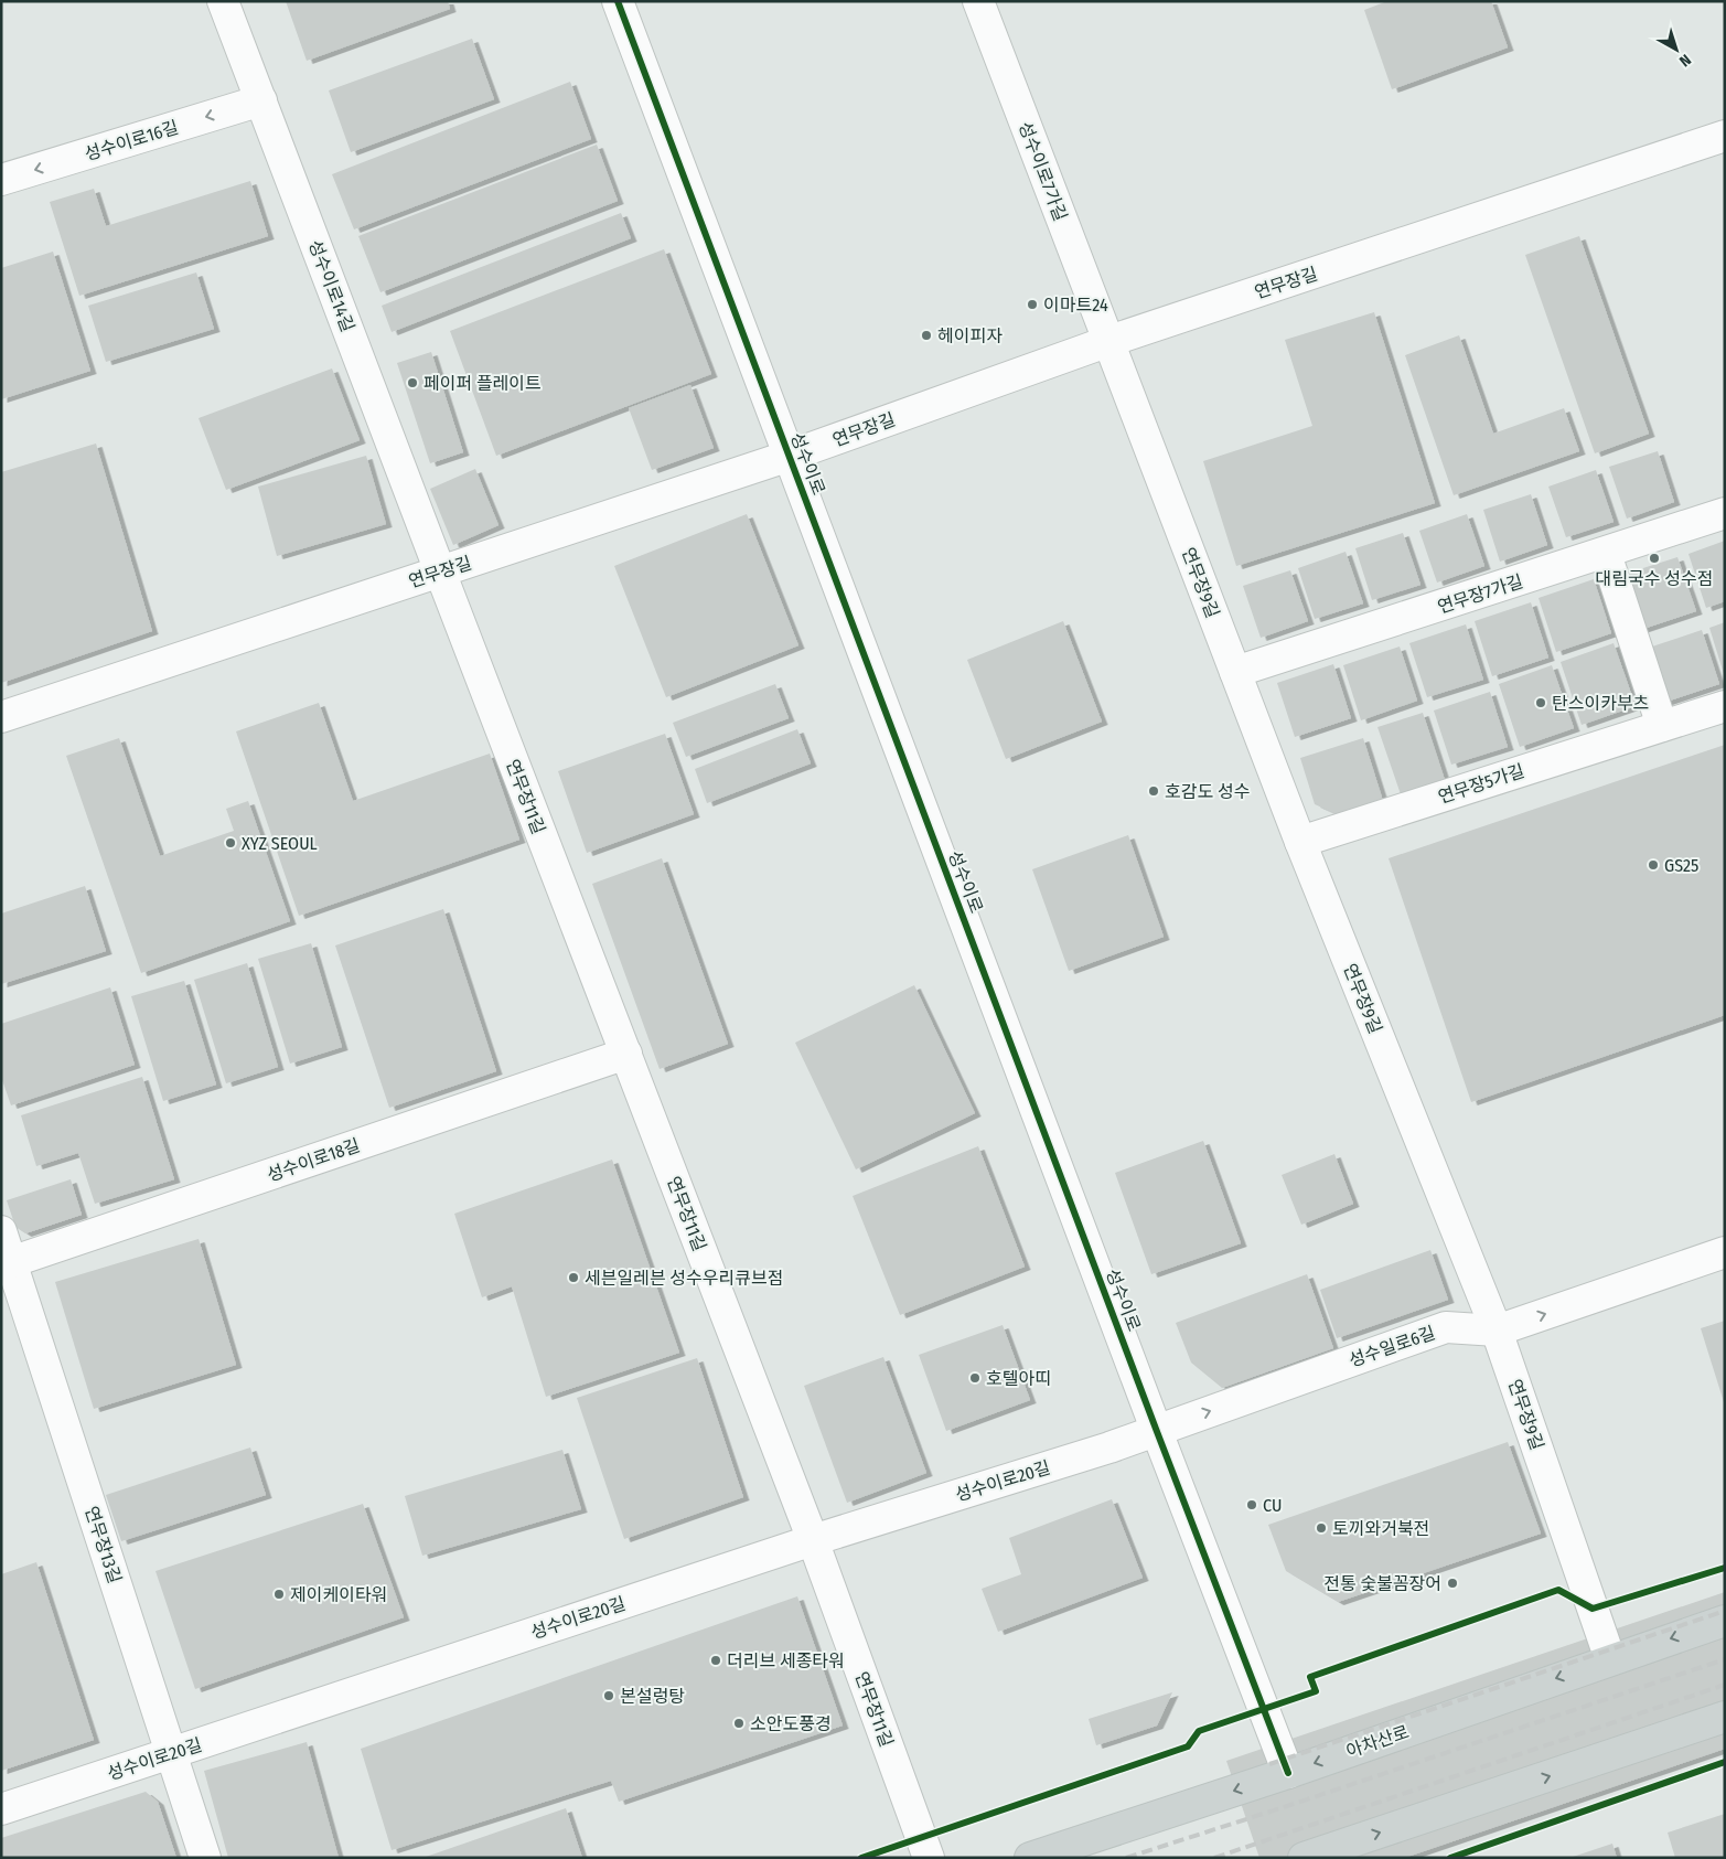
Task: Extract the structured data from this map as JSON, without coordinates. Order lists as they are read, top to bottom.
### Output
{
  "streets": {
    "main road": ["아차산로"],
    "street": [
      "성수이로16길",
      "성수이로7가길",
      "연무장길",
      "성수이로14길",
      "성수이로",
      "연무장9길",
      "연무장7가길",
      "연무장5가길",
      "연무장11길",
      "성수이로18길",
      "성수일로6길",
      "성수이로20길",
      "연무장13길"
    ]
  },
  "crossings": [
    ["성수이로16길", "성수이로14길"],
    ["성수이로7가길", "연무장길"],
    ["성수이로7가길", "연무장9길"],
    ["연무장길", "성수이로14길"],
    ["연무장길", "성수이로"],
    ["연무장길", "연무장9길"],
    ["연무장길", "연무장11길"],
    ["성수이로14길", "연무장11길"],
    ["성수이로", "성수일로6길"],
    ["성수이로", "성수이로20길"],
    ["성수이로", "아차산로"],
    ["연무장9길", "연무장7가길"],
    ["연무장9길", "연무장5가길"],
    ["연무장9길", "성수일로6길"],
    ["연무장9길", "아차산로"],
    ["연무장11길", "성수이로18길"],
    ["연무장11길", "성수이로20길"],
    ["성수이로18길", "연무장13길"],
    ["성수일로6길", "성수이로20길"],
    ["성수이로20길", "연무장13길"]
  ],
  "one_way": ["성수이로16길", "성수일로6길"],
  "places": [
    "이마트24",
    "헤이피자",
    "페이퍼 플레이트",
    "대림국수 성수점",
    "탄스이카부츠",
    "호감도 성수",
    "XYZ SEOUL",
    "GS25",
    "세븐일레븐 성수우리큐브점",
    "호텔아띠",
    "CU",
    "토끼와거북전",
    "전통 숯불꼼장어",
    "제이케이타워",
    "더리브 세종타워",
    "본설렁탕",
    "소안도풍경"
  ],
  "north": "bottom right"
}
